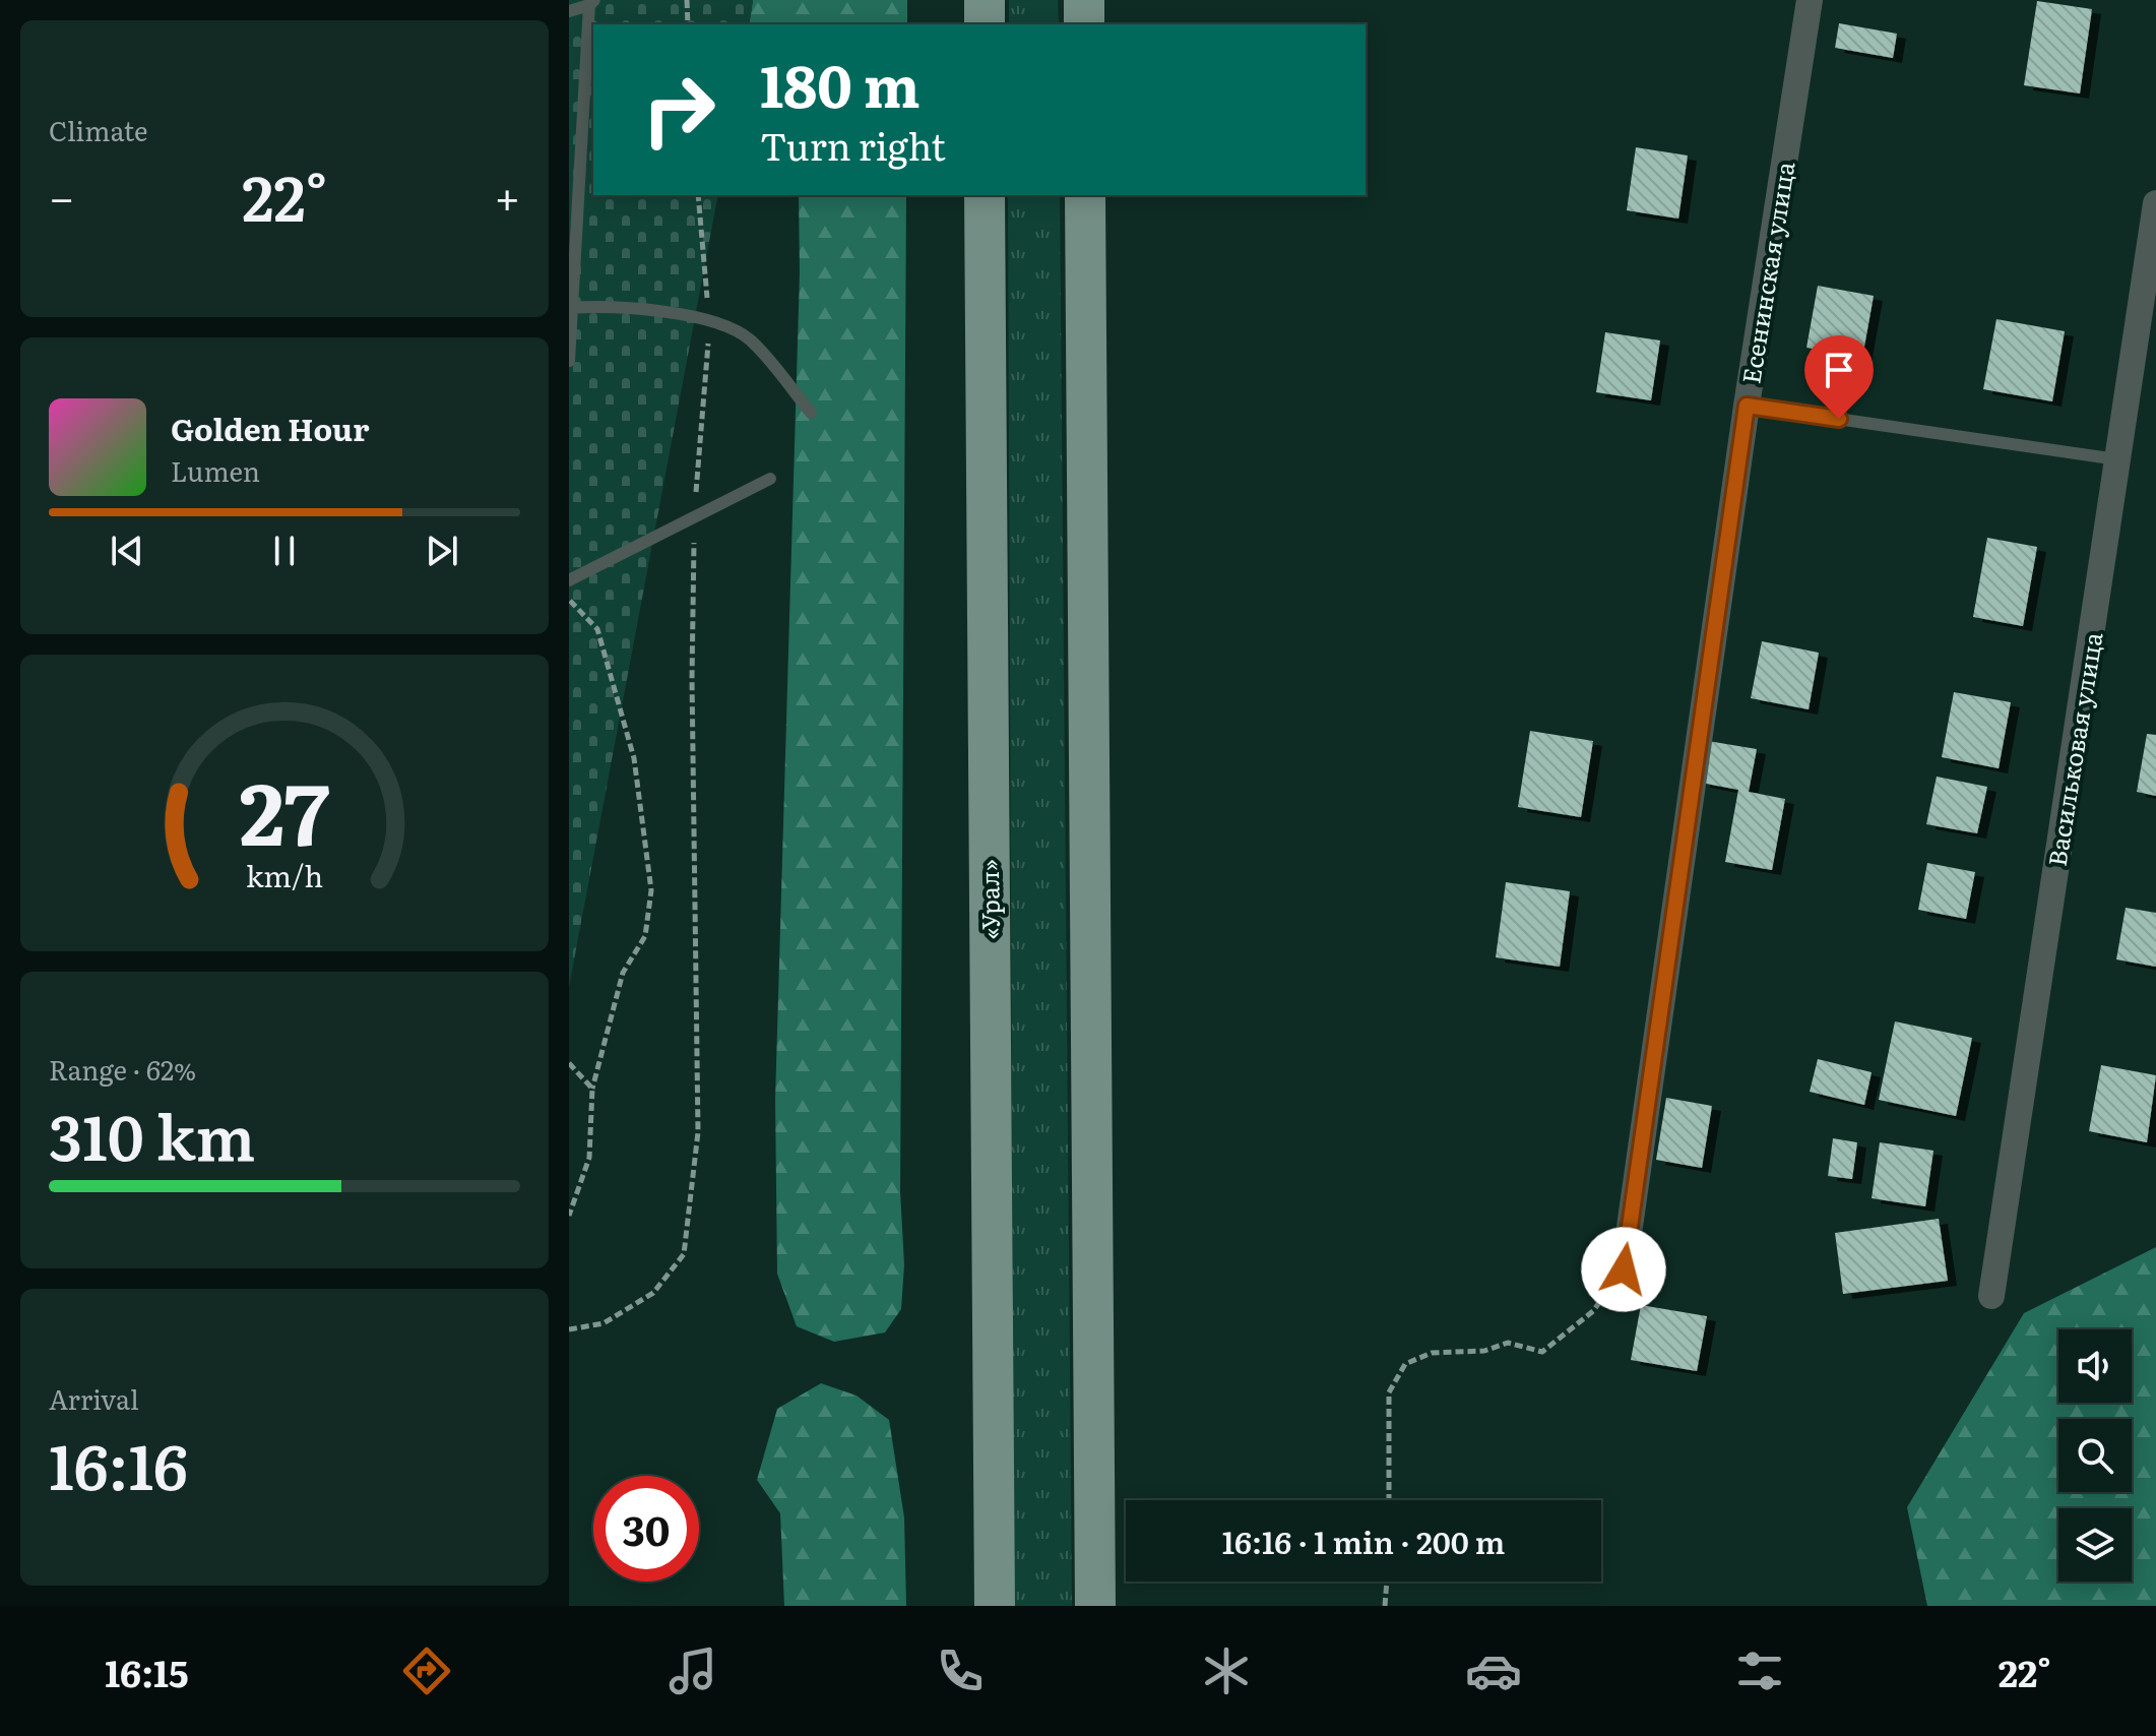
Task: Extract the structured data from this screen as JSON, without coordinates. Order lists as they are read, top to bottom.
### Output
{
  "streets": {
    "main road": ["«Урал»"],
    "street": ["Есенинская улица", "Васильковая улица"]
  },
  "page": {
    "tile": [
      "Climate",
      ["Range · 62%", "310 km"],
      ["Arrival", "16:16"]
    ],
    "turn": ["180 m", "Turn right"],
    "heat": ["−", "22°", "+"],
    "song": ["Golden Hour", "Lumen"],
    "limit": "30",
    "trip": "16:16 · 1 min · 200 m",
    "tabs": ["16:15", "22°"],
    "gauge": ["27", "km/h"]
  }
}
